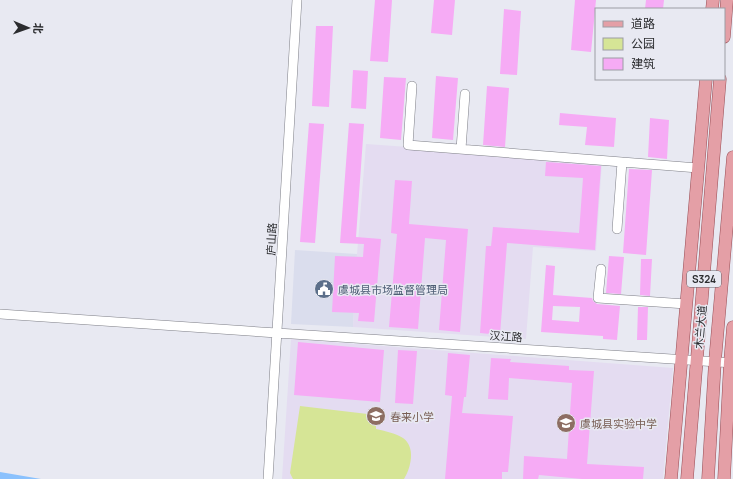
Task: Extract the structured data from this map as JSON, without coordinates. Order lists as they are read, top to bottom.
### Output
{
  "streets": {
    "main road": ["S324", "木兰大道"],
    "street": ["庐山路", "汉江路"]
  },
  "crossings": [
    ["庐山路", "汉江路"],
    ["木兰大道", "汉江路"]
  ],
  "places": {
    "public building": ["虞城县市场监督管理局"],
    "school or university": ["春来小学", "虞城县实验中学"]
  },
  "legend": ["道路", "公园", "建筑"],
  "north": "right"
}
